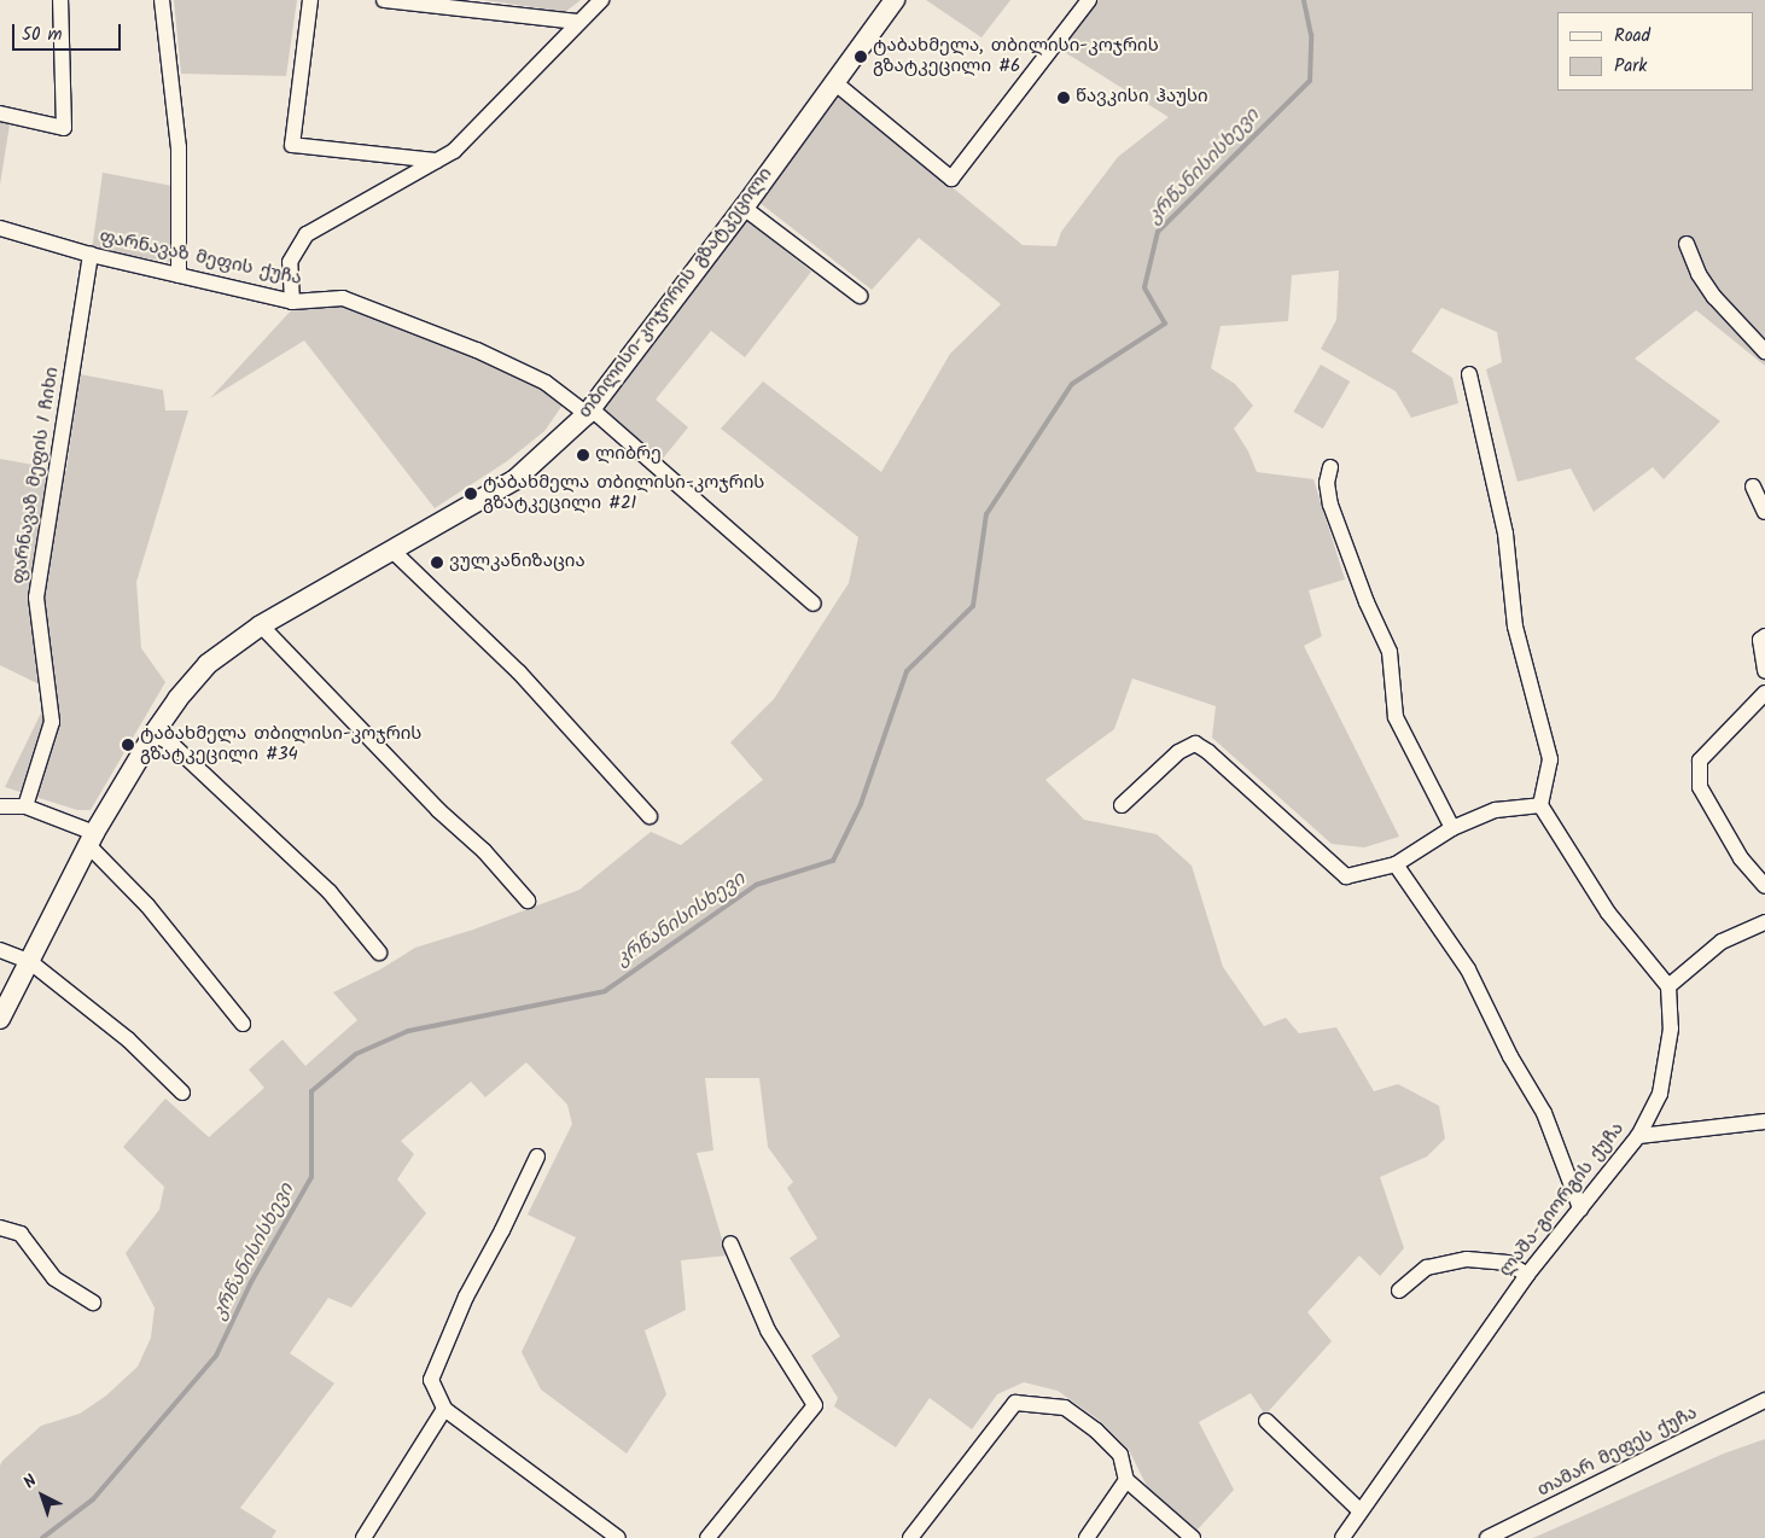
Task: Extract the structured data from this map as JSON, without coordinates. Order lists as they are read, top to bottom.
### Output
{
  "streets": {
    "main road": ["თბილისი-კოჯორის გზატკეცილი"],
    "street": [
      "ფარნავაზ მეფის ქუჩა",
      "ფარნავაზ მეფის I ჩიხი",
      "ლაშა-გიორგის ქუჩა",
      "თამარ მეფეს ქუჩა"
    ]
  },
  "crossings": [
    ["ფარნავაზ მეფის ქუჩა", "თბილისი-კოჯორის გზატკეცილი"],
    ["ფარნავაზ მეფის ქუჩა", "ფარნავაზ მეფის I ჩიხი"]
  ],
  "water": ["კრწანისისხევი"],
  "places": [
    "ტაბახმელა, თბილისი-კოჯრის გზატკეცილი #6",
    "წავკისი ჰაუსი",
    "ლიბრე",
    "ტაბახმელა თბილისი-კოჯრის გზატკეცილი #21",
    "ვულკანიზაცია",
    "ტაბახმელა თბილისი-კოჯრის გზატკეცილი #34"
  ],
  "legend": ["Road", "Park"],
  "scale_bar": "50 m",
  "north": "top left"
}
